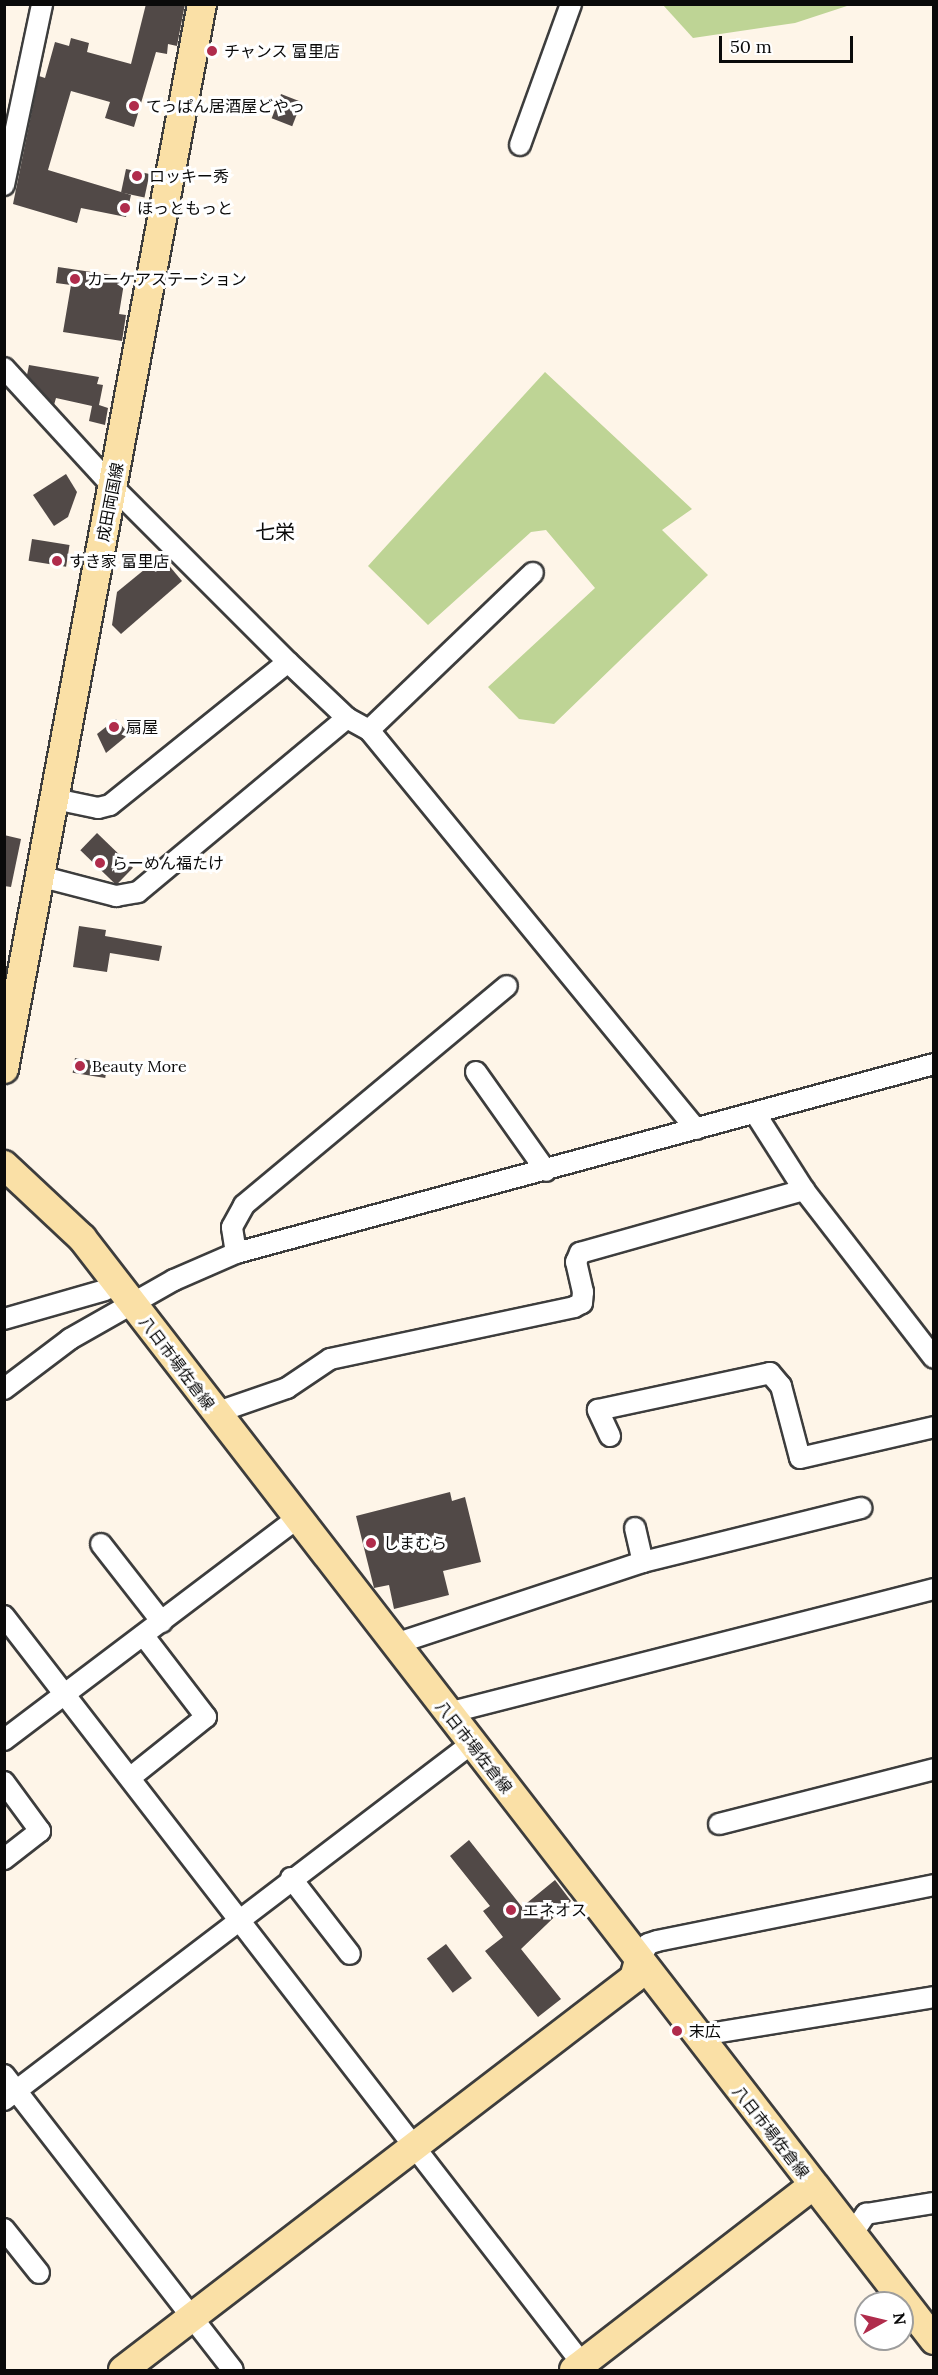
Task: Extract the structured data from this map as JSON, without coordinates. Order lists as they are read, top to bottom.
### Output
{
  "streets": {
    "main road": ["成田両国線", "八日市場佐倉線"]
  },
  "districts": ["七栄"],
  "places": [
    "チャンス 富里店",
    "てっぱん居酒屋どやっ",
    "ロッキー秀",
    "ほっともっと",
    "カーケアステーション",
    "すき家 富里店",
    "扇屋",
    "らーめん福たけ",
    "Beauty More",
    "しまむら",
    "エネオス",
    "末広"
  ],
  "scale_bar": "50 m",
  "north": "right"
}
